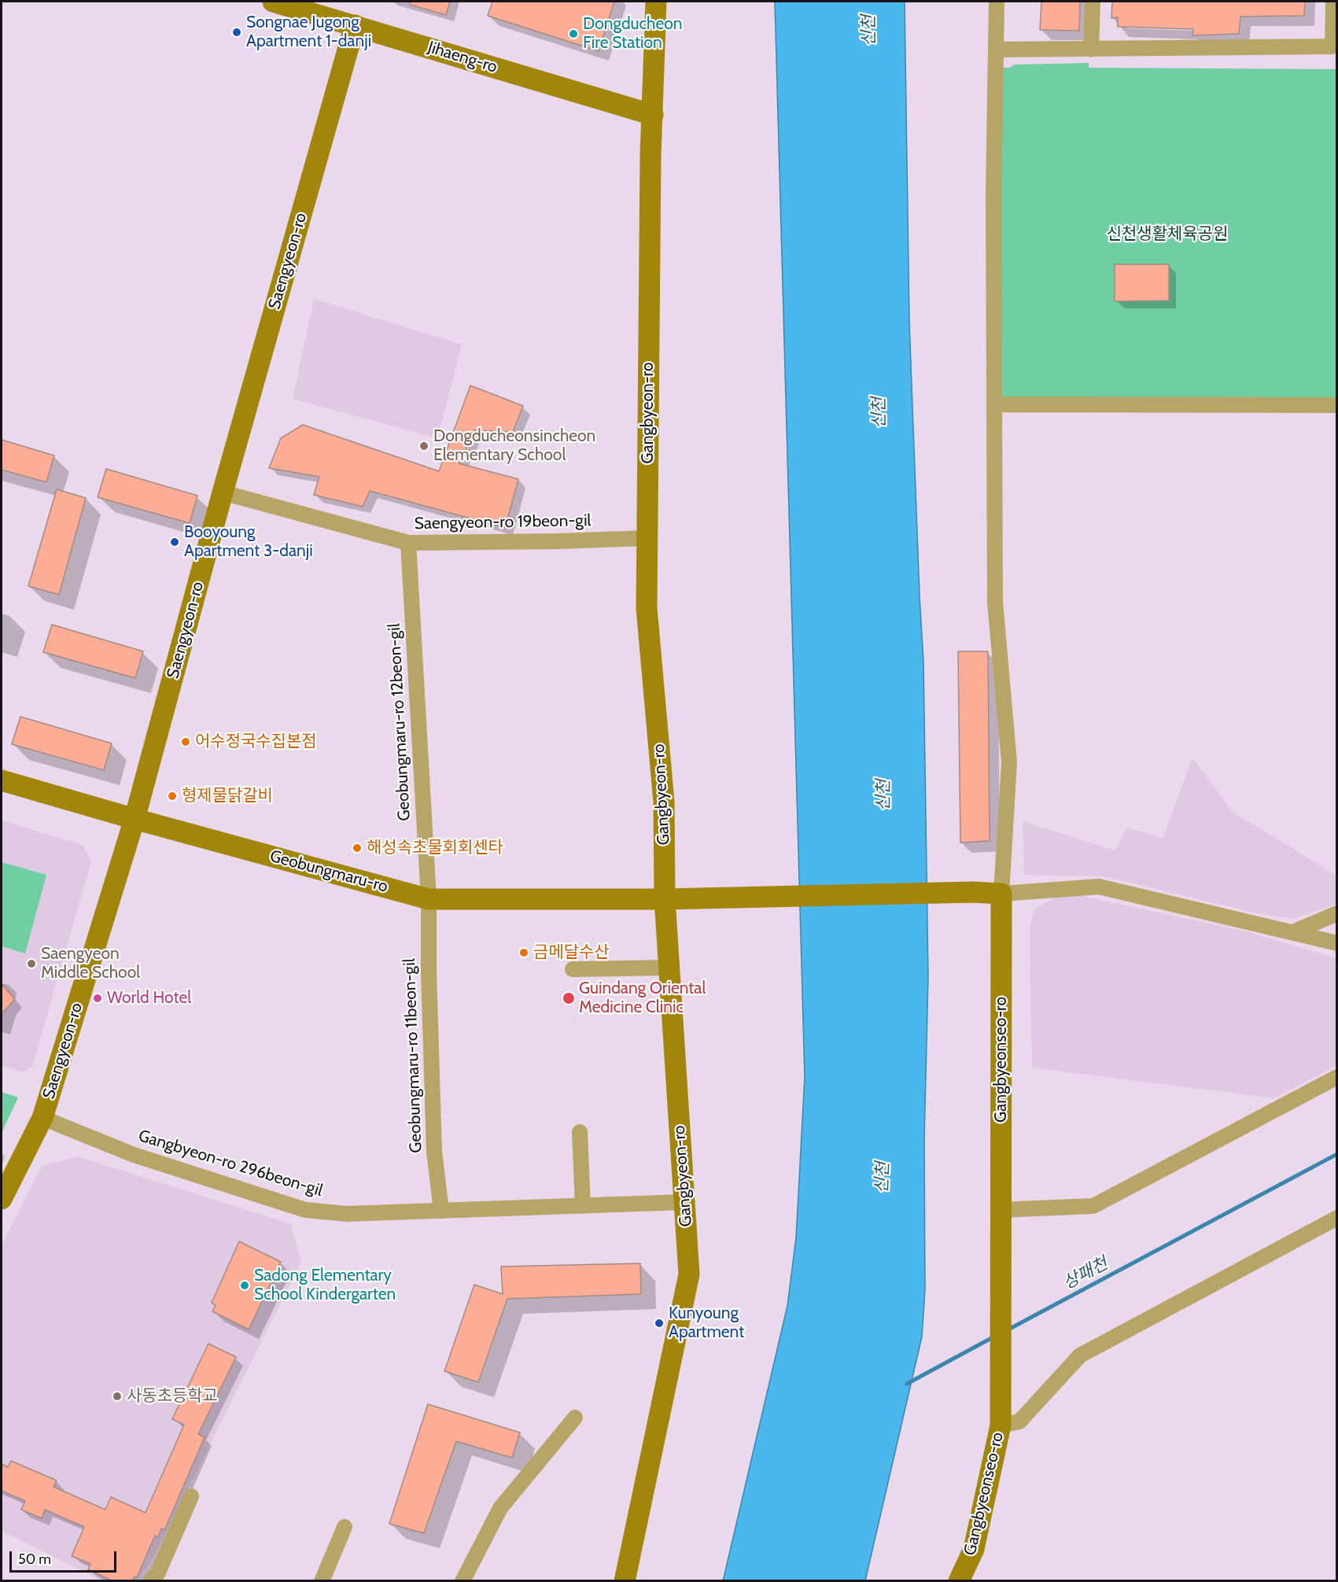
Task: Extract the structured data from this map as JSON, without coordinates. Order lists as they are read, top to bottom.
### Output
{
  "streets": {
    "street": [
      "Jihaeng-ro",
      "Saengyeon-ro",
      "Gangbyeon-ro",
      "Saengyeon-ro 19beon-gil",
      "Geobungmaru-ro 12beon-gil",
      "Geobungmaru-ro",
      "Geobungmaru-ro 11beon-gil",
      "Gangbyeonseo-ro",
      "Gangbyeon-ro 296beon-gil"
    ]
  },
  "crossings": [
    ["Jihaeng-ro", "Saengyeon-ro"],
    ["Jihaeng-ro", "Gangbyeon-ro"],
    ["Saengyeon-ro", "Saengyeon-ro 19beon-gil"],
    ["Saengyeon-ro", "Geobungmaru-ro"],
    ["Saengyeon-ro", "Gangbyeon-ro 296beon-gil"],
    ["Gangbyeon-ro", "Saengyeon-ro 19beon-gil"],
    ["Gangbyeon-ro", "Geobungmaru-ro"],
    ["Gangbyeon-ro", "Gangbyeon-ro 296beon-gil"],
    ["Saengyeon-ro 19beon-gil", "Geobungmaru-ro 12beon-gil"],
    ["Geobungmaru-ro 12beon-gil", "Geobungmaru-ro"],
    ["Geobungmaru-ro 12beon-gil", "Geobungmaru-ro 11beon-gil"],
    ["Geobungmaru-ro", "Geobungmaru-ro 11beon-gil"],
    ["Geobungmaru-ro", "Gangbyeonseo-ro"],
    ["Geobungmaru-ro 11beon-gil", "Gangbyeon-ro 296beon-gil"]
  ],
  "water": ["신천", "상패천"],
  "parks": ["신천생활체육공원"],
  "places": [
    "Songnae Jugong Apartment 1-danji",
    "Dongducheon Fire Station",
    "Dongducheonsincheon Elementary School",
    "Booyoung Apartment 3-danji",
    "어수정국수집본점",
    "형제물닭갈비",
    "해성속초물회회센타",
    "금메달수산",
    "Saengyeon Middle School",
    "World Hotel",
    "Guindang Oriental Medicine Clinic",
    "Sadong Elementary School Kindergarten",
    "Kunyoung Apartment",
    "사동초등학교"
  ],
  "scale_bar": "50 m"
}
